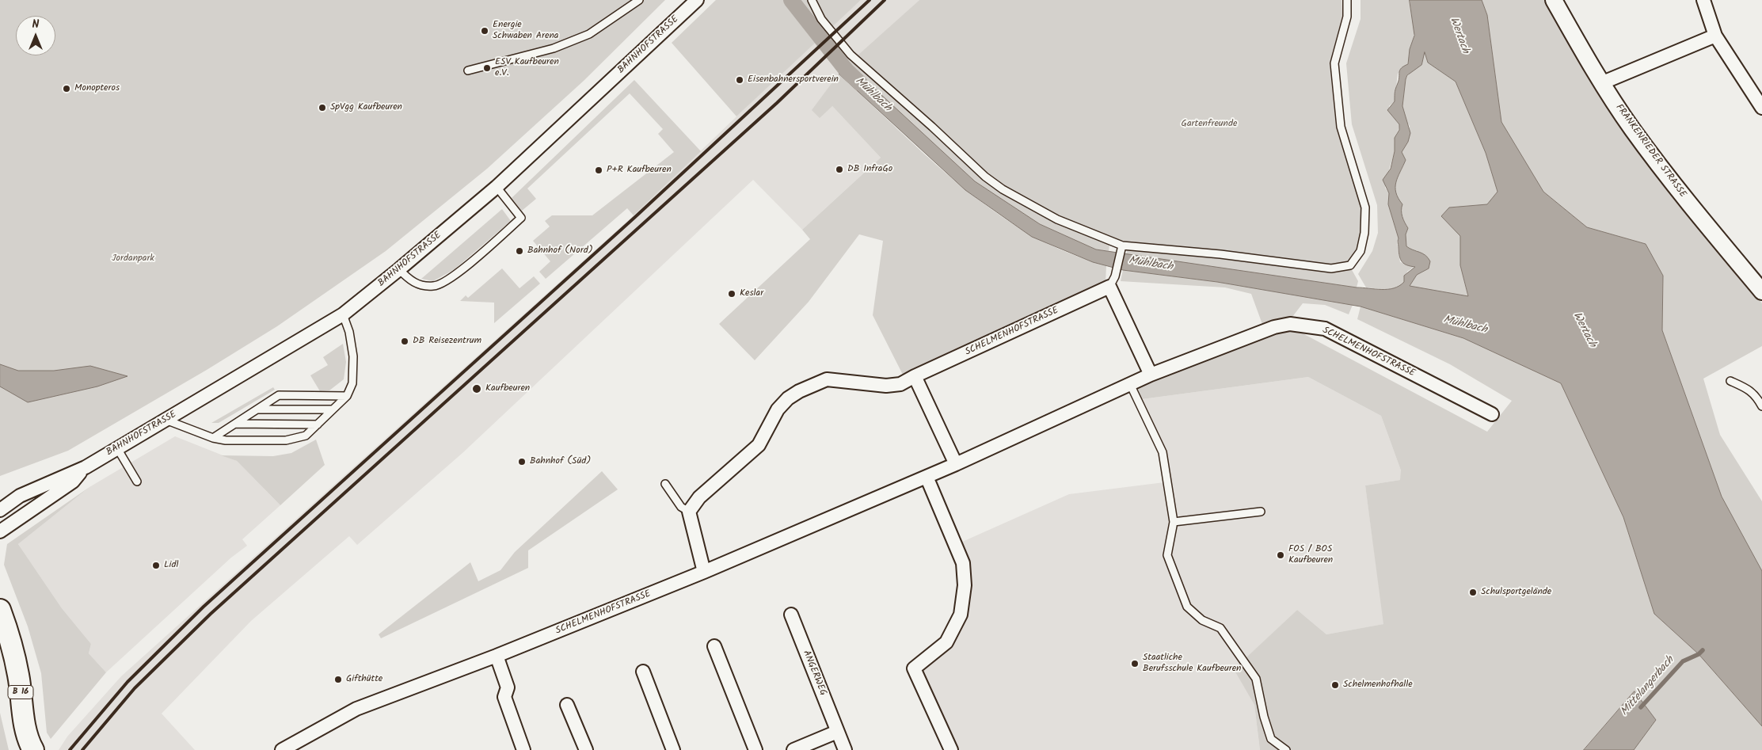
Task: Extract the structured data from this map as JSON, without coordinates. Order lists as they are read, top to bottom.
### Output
{
  "streets": {
    "main road": ["B 16"],
    "street": [
      "BAHNHOFSTRASSE",
      "FRANKENRIEDER STRASSE",
      "SCHELMENHOFSTRASSE",
      "ANGERWEG"
    ]
  },
  "water": ["Wertach", "Mühlbach", "Mittelangerbach"],
  "parks": ["Gartenfreunde", "Jordanpark"],
  "places": [
    "Energie Schwaben Arena",
    "ESV Kaufbeuren e.V.",
    "Eisenbahnersportverein",
    "Monopteros",
    "SpVgg Kaufbeuren",
    "DB InfraGo",
    "P+R Kaufbeuren",
    "Bahnhof (Nord)",
    "Keslar",
    "DB Reisezentrum",
    "Kaufbeuren",
    "Bahnhof (Süd)",
    "FOS / BOS Kaufbeuren",
    "Lidl",
    "Schulsportgelände",
    "Staatliche Berufsschule Kaufbeuren",
    "Gifthütte",
    "Schelmenhofhalle"
  ],
  "north": "top"
}
